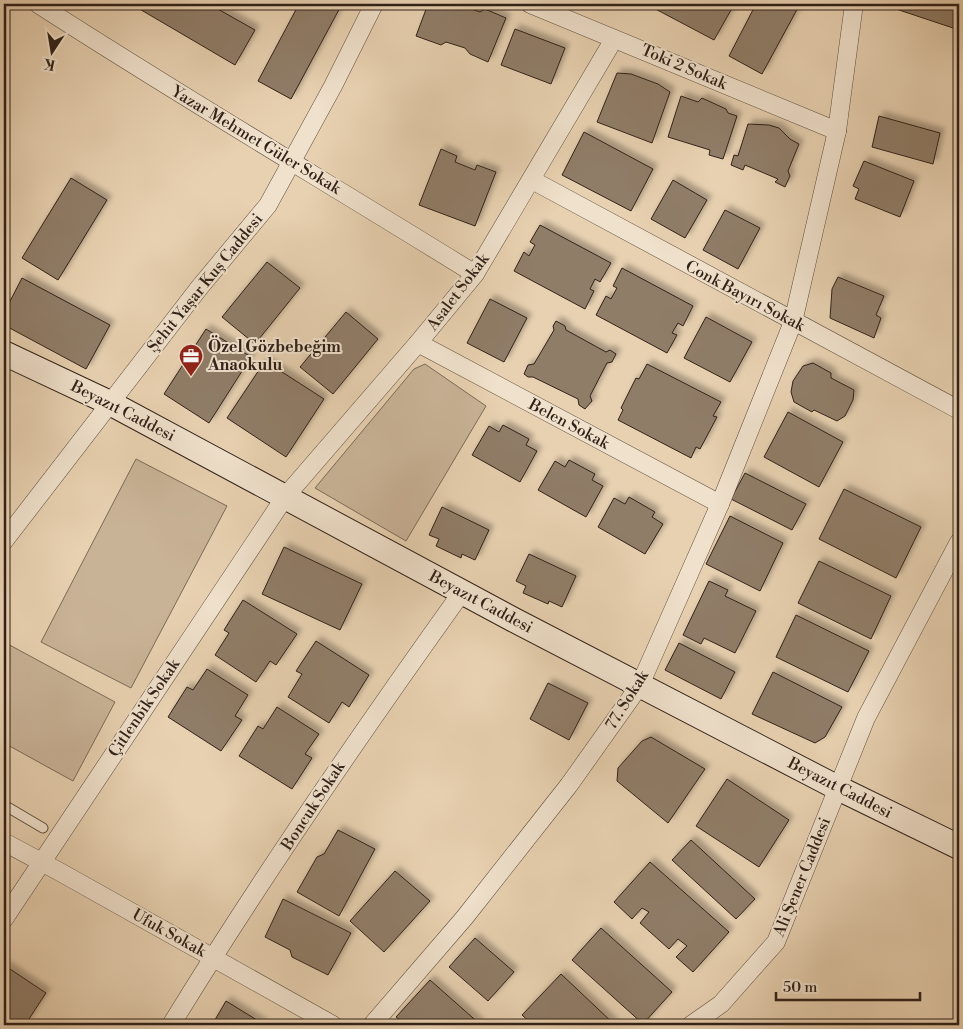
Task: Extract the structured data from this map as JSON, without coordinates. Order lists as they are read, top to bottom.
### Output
{
  "streets": {
    "street": [
      "Toki 2 Sokak",
      "Yazar Mehmet Güler Sokak",
      "Şehit Yaşar Kuş Caddesi",
      "Asalet Sokak",
      "Conk Bayırı Sokak",
      "Beyazıt Caddesi",
      "Belen Sokak",
      "77. Sokak",
      "Çitlenbik Sokak",
      "Boncuk Sokak",
      "Ali Şener Caddesi",
      "Ufuk Sokak"
    ]
  },
  "crossings": [
    ["Toki 2 Sokak", "Asalet Sokak"],
    ["Toki 2 Sokak", "77. Sokak"],
    ["Yazar Mehmet Güler Sokak", "Şehit Yaşar Kuş Caddesi"],
    ["Yazar Mehmet Güler Sokak", "Asalet Sokak"],
    ["Şehit Yaşar Kuş Caddesi", "Beyazıt Caddesi"],
    ["Asalet Sokak", "Conk Bayırı Sokak"],
    ["Asalet Sokak", "Beyazıt Caddesi"],
    ["Asalet Sokak", "Belen Sokak"],
    ["Asalet Sokak", "Çitlenbik Sokak"],
    ["Conk Bayırı Sokak", "77. Sokak"],
    ["Beyazıt Caddesi", "77. Sokak"],
    ["Beyazıt Caddesi", "Çitlenbik Sokak"],
    ["Beyazıt Caddesi", "Boncuk Sokak"],
    ["Beyazıt Caddesi", "Ali Şener Caddesi"],
    ["Belen Sokak", "77. Sokak"],
    ["Çitlenbik Sokak", "Ufuk Sokak"],
    ["Boncuk Sokak", "Ufuk Sokak"]
  ],
  "places": {
    "office": ["Özel Gözbebeğim Anaokulu"]
  },
  "scale_bar": "50 m",
  "north": "bottom"
}
